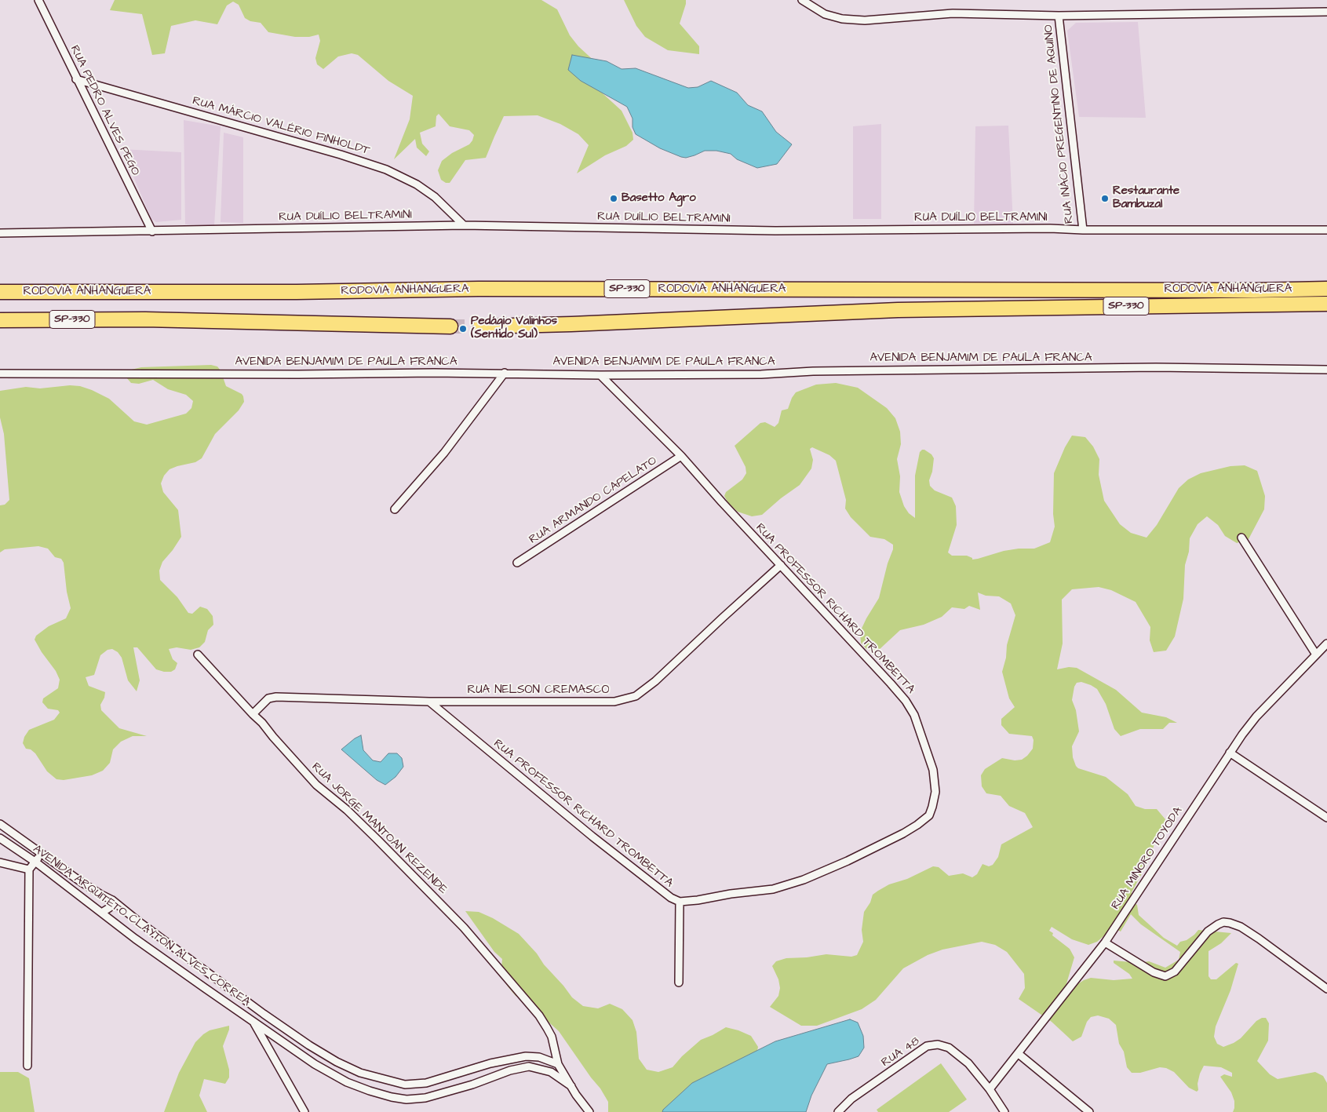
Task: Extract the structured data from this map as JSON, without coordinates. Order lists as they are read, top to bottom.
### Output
{
  "streets": {
    "highway": ["SP-330", "RODOVIA ANHANGUERA"],
    "street": [
      "RUA PEDRO ALVES PEGO",
      "RUA INÁCIO PREGENTINO DE AQUINO",
      "RUA MÁRCIO VALÉRIO FINHOLDT",
      "RUA DUÍLIO BELTRAMINI",
      "AVENIDA BENJAMIM DE PAULA FRANCA",
      "RUA ARMANDO CAPELATO",
      "RUA PROFESSOR RICHARD TROMBETTA",
      "RUA NELSON CREMASCO",
      "RUA JORGE MANTOAN REZENDE",
      "RUA MINORO TOYODA",
      "AVENIDA ARQUITETO CLAYTON ALVES CORREA",
      "RUA 48"
    ]
  },
  "crossings": [
    ["RUA PEDRO ALVES PEGO", "RUA MÁRCIO VALÉRIO FINHOLDT"],
    ["RUA PEDRO ALVES PEGO", "RUA DUÍLIO BELTRAMINI"],
    ["RUA INÁCIO PREGENTINO DE AQUINO", "RUA DUÍLIO BELTRAMINI"],
    ["RUA MÁRCIO VALÉRIO FINHOLDT", "RUA DUÍLIO BELTRAMINI"],
    ["AVENIDA BENJAMIM DE PAULA FRANCA", "RUA PROFESSOR RICHARD TROMBETTA"],
    ["RUA ARMANDO CAPELATO", "RUA PROFESSOR RICHARD TROMBETTA"],
    ["RUA PROFESSOR RICHARD TROMBETTA", "RUA NELSON CREMASCO"],
    ["RUA NELSON CREMASCO", "RUA JORGE MANTOAN REZENDE"],
    ["RUA JORGE MANTOAN REZENDE", "AVENIDA ARQUITETO CLAYTON ALVES CORREA"],
    ["RUA MINORO TOYODA", "RUA 48"]
  ],
  "places": ["Basetto Agro", "Restaurante Bambuzal", "Pedágio Valinhos (Sentido Sul)"]
}
